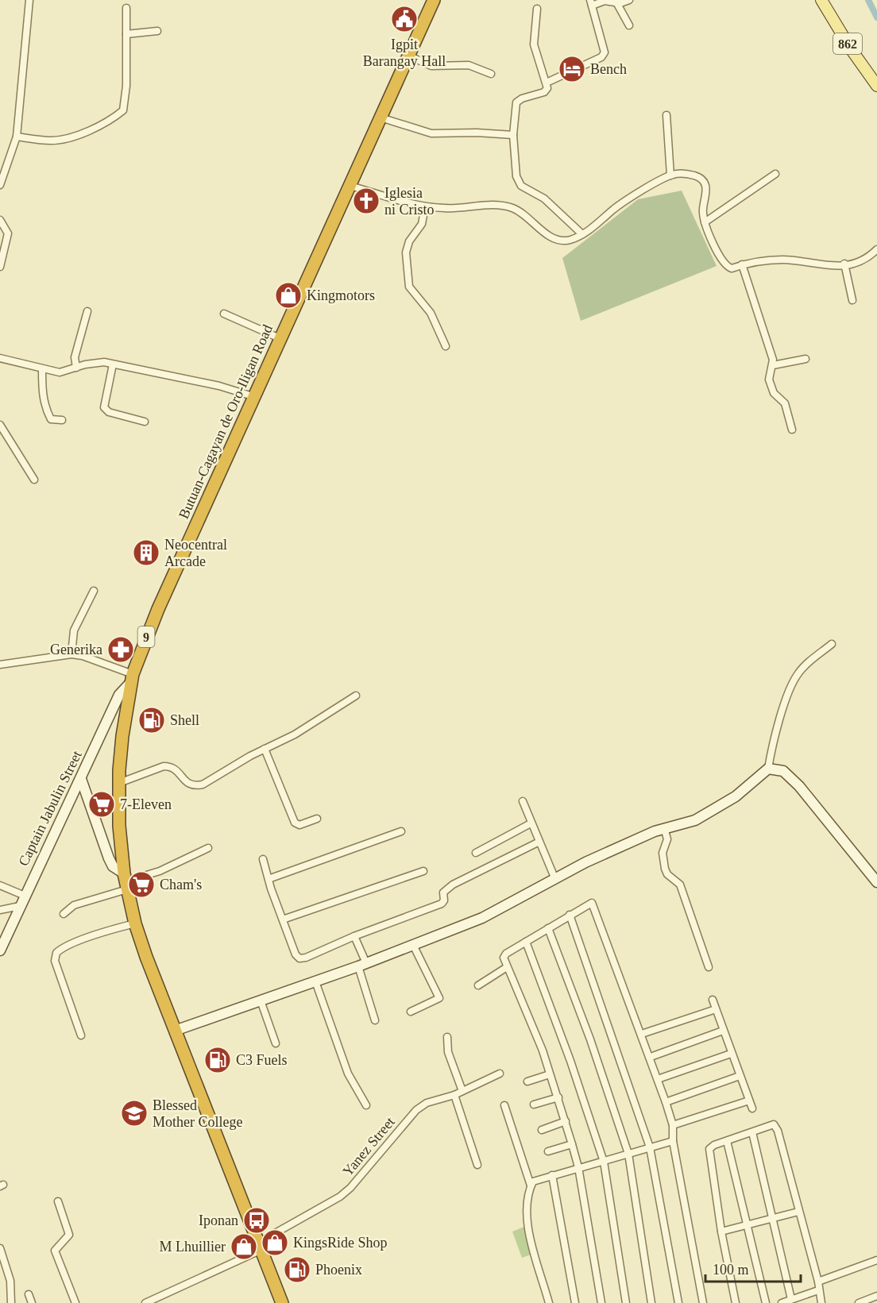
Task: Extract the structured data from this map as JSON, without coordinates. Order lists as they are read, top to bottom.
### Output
{
  "streets": {
    "highway": ["Butuan-Cagayan de Oro-Iligan Road", "9"],
    "main road": ["862"],
    "street": ["Captain Jabulin Street", "Yanez Street"]
  },
  "crossings": [
    ["Butuan-Cagayan de Oro-Iligan Road", "Captain Jabulin Street"],
    ["Butuan-Cagayan de Oro-Iligan Road", "Yanez Street"]
  ],
  "places": {
    "public building": ["Igpit Barangay Hall"],
    "hotel": ["Bench"],
    "church": ["Iglesia ni Cristo"],
    "shop": ["Kingmotors", "KingsRide Shop", "M Lhuillier"],
    "building": ["Neocentral Arcade"],
    "pharmacy": ["Generika"],
    "fuel station": ["Shell", "C3 Fuels", "Phoenix"],
    "supermarket": ["7-Eleven", "Cham's"],
    "school or university": ["Blessed Mother College"],
    "bus stop": ["Iponan"]
  },
  "scale_bar": "100 m"
}
